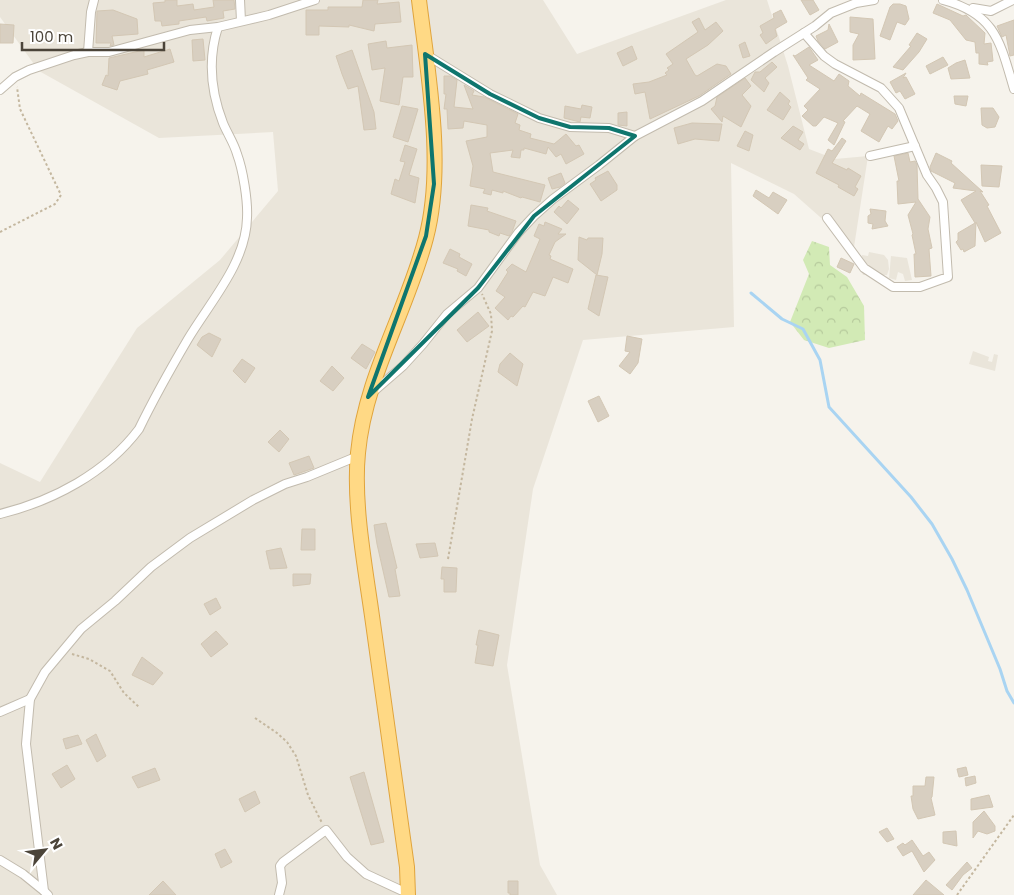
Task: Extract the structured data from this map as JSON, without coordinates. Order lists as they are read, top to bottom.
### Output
{
  "scale_bar": "100 m",
  "north": "top right"
}
